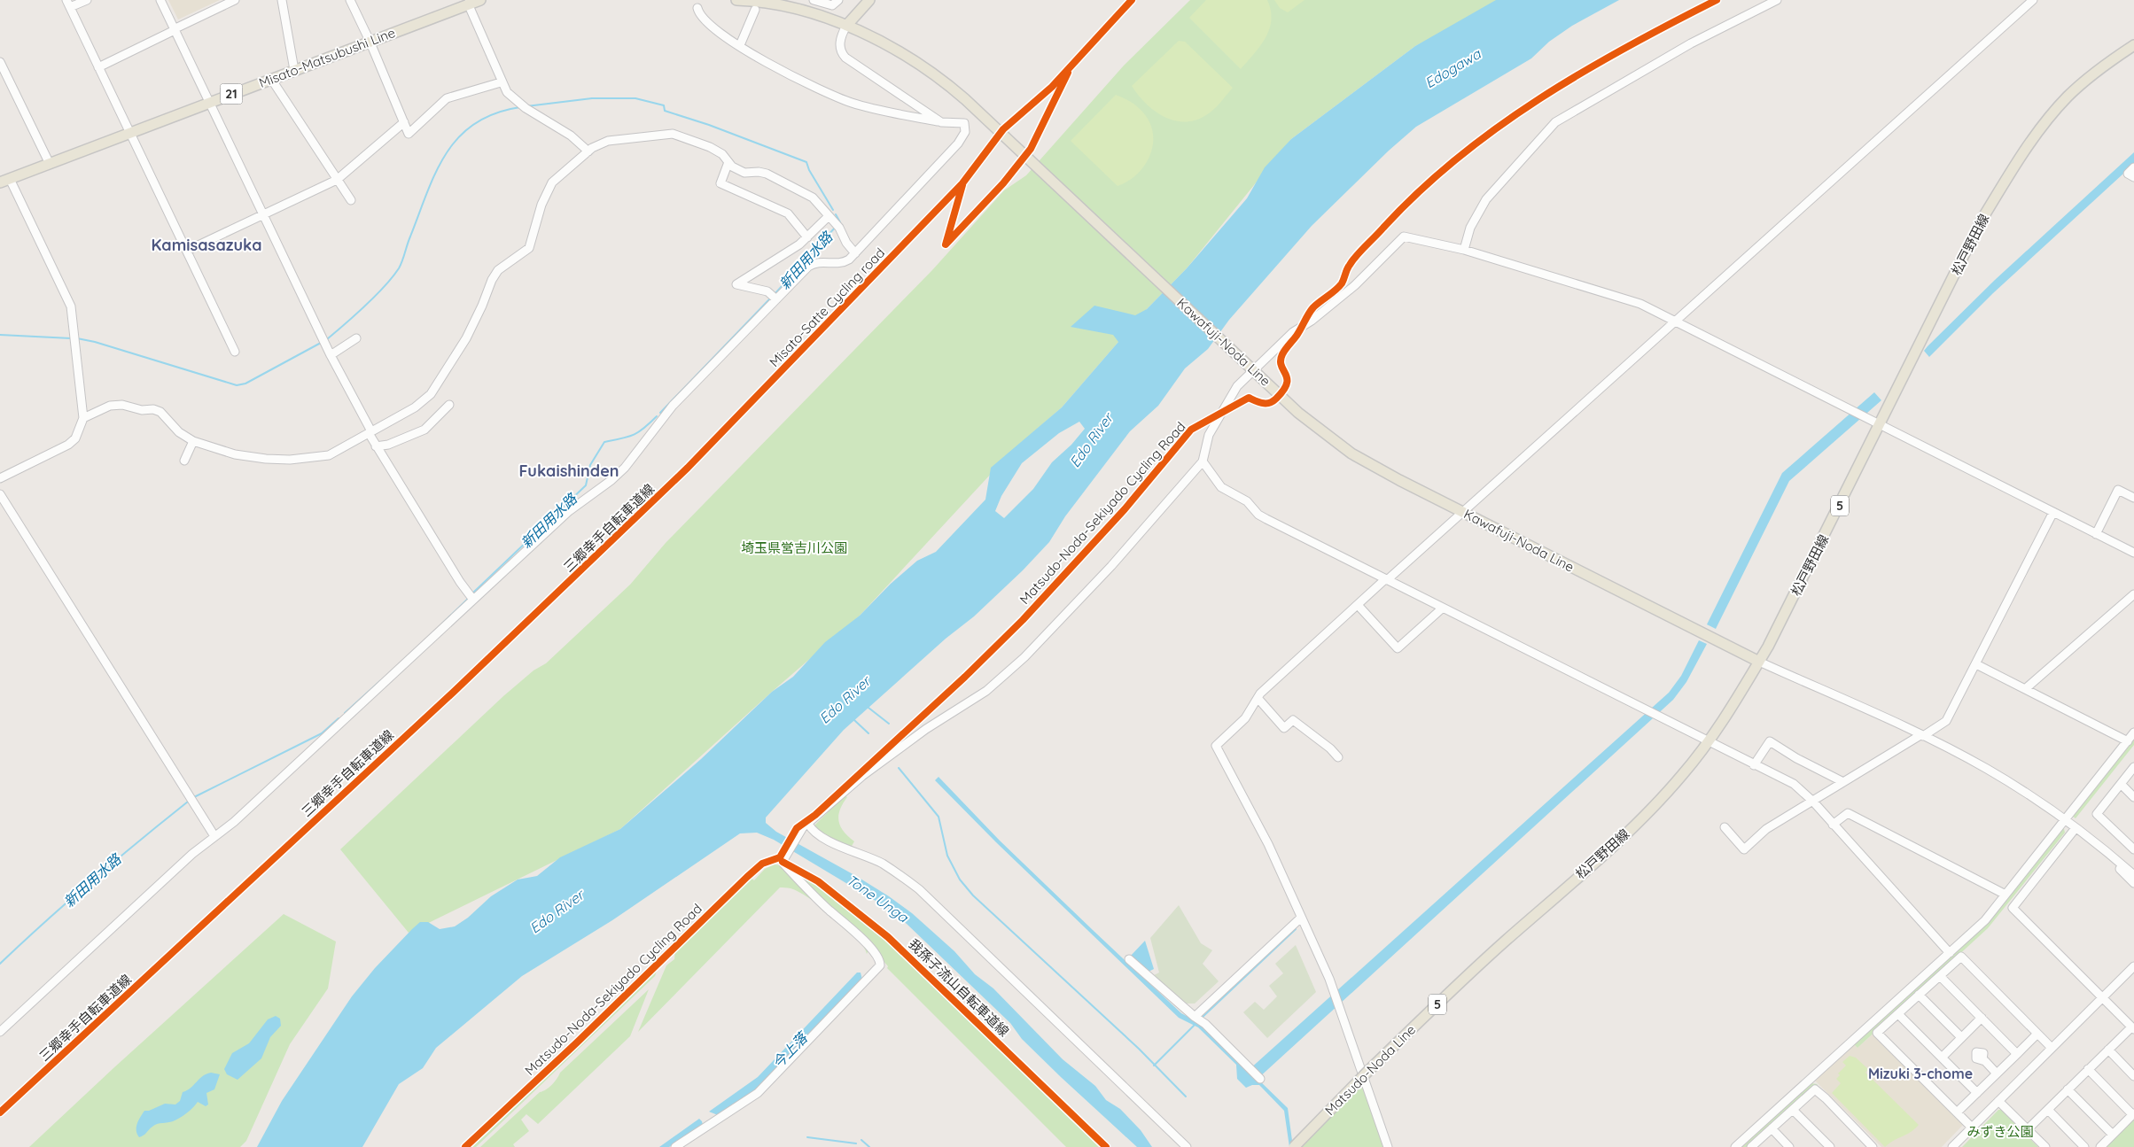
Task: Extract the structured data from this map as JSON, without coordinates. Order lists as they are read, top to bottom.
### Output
{
  "streets": {
    "main road": [
      "Misato-Matsubushi Line",
      "21",
      "松戸野田線",
      "Kawafuji-Noda Line",
      "5",
      "Matsudo-Noda Line"
    ],
    "cycle path": ["Misato-Satte Cycling road", "Matsudo-Noda-Sekiyado Cycling Road", "我孫子流山自転車道線"]
  },
  "crossings": [
    ["松戸野田線", "Kawafuji-Noda Line"],
    ["松戸野田線", "Matsudo-Noda Line"]
  ],
  "districts": ["Kamisasazuka", "Fukaishinden", "Mizuki 3-chome"],
  "water": [
    "Edogawa",
    "新田用水路",
    "Edo River",
    "Tone Unga",
    "今上落"
  ],
  "parks": ["埼玉県営吉川公園", "みずき公園"]
}
